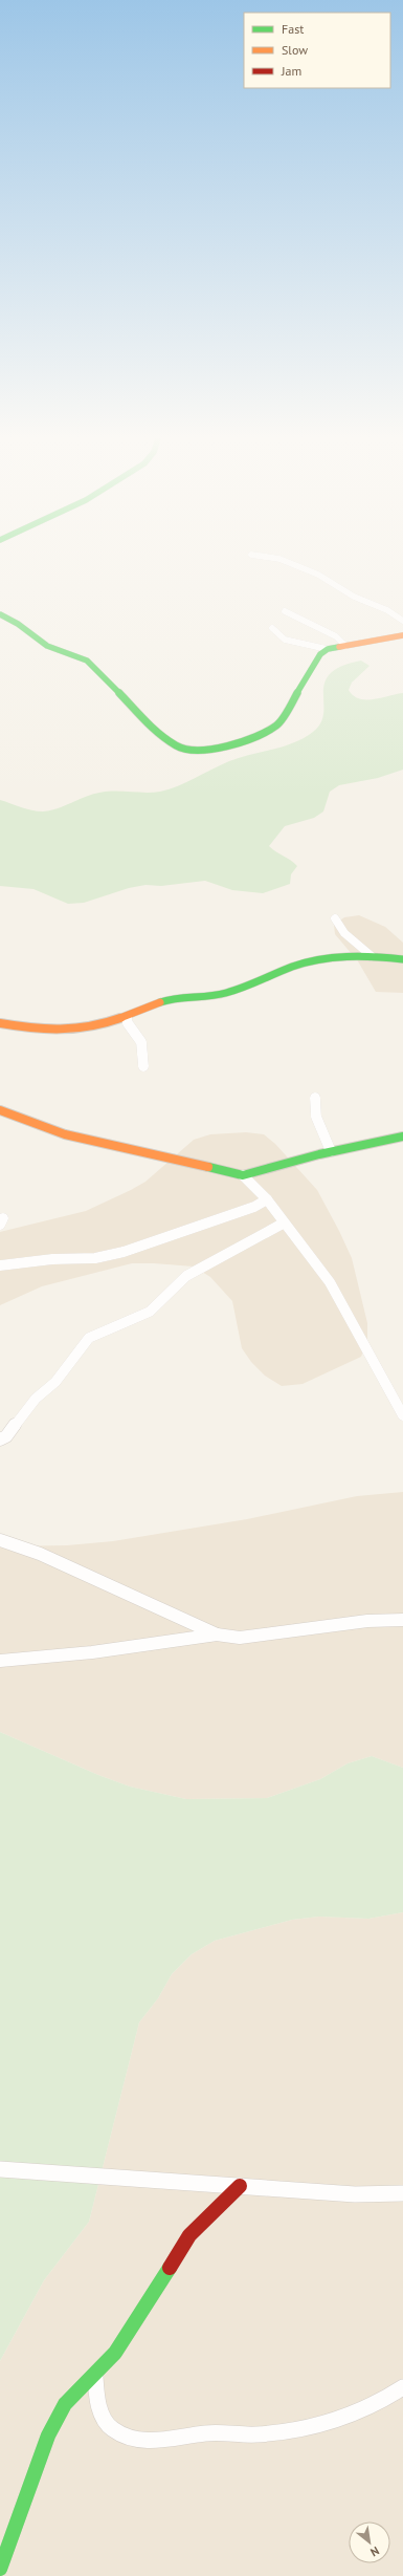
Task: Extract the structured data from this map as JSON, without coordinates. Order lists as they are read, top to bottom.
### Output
{
  "legend": ["Fast", "Slow", "Jam"],
  "north": "bottom right"
}
